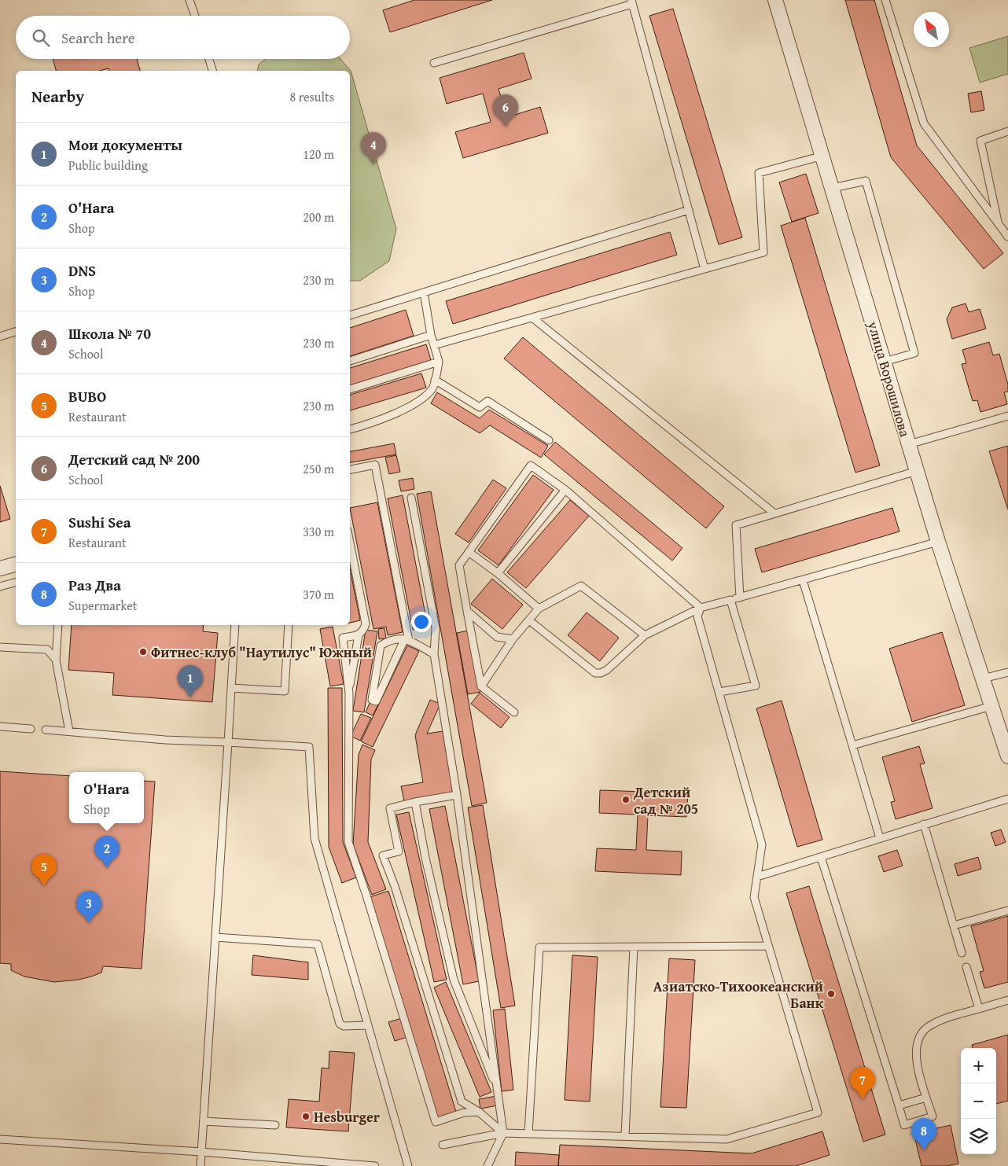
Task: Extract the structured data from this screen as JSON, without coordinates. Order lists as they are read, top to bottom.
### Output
{
  "streets": {
    "street": ["улица Ворошилова"]
  },
  "places": [
    "Фитнес-клуб \"Наутилус\" Южный",
    "Детский сад № 205",
    "Азиатско-Тихоокеанский Банк",
    "Hesburger"
  ],
  "north": "top left",
  "page": {
    "search": "Search here",
    "heading": ["Nearby", "8 results"],
    "pins": [
      "6",
      "4",
      "1",
      "2",
      "5",
      "3",
      "7",
      "8"
    ],
    "list": [
      {
        "mark": "1",
        "name": "Мои документы",
        "note": "Public building",
        "value": "120 m"
      },
      {
        "mark": "2",
        "name": "O'Hara",
        "note": "Shop",
        "value": "200 m"
      },
      {
        "mark": "3",
        "name": "DNS",
        "note": "Shop",
        "value": "230 m"
      },
      {
        "mark": "4",
        "name": "Школа № 70",
        "note": "School",
        "value": "230 m"
      },
      {
        "mark": "5",
        "name": "BUBO",
        "note": "Restaurant",
        "value": "230 m"
      },
      {
        "mark": "6",
        "name": "Детский сад № 200",
        "note": "School",
        "value": "250 m"
      },
      {
        "mark": "7",
        "name": "Sushi Sea",
        "note": "Restaurant",
        "value": "330 m"
      },
      {
        "mark": "8",
        "name": "Раз Два",
        "note": "Supermarket",
        "value": "370 m"
      }
    ],
    "popup": ["O'Hara", "Shop"],
    "map_buttons": ["+", "−"]
  }
}
